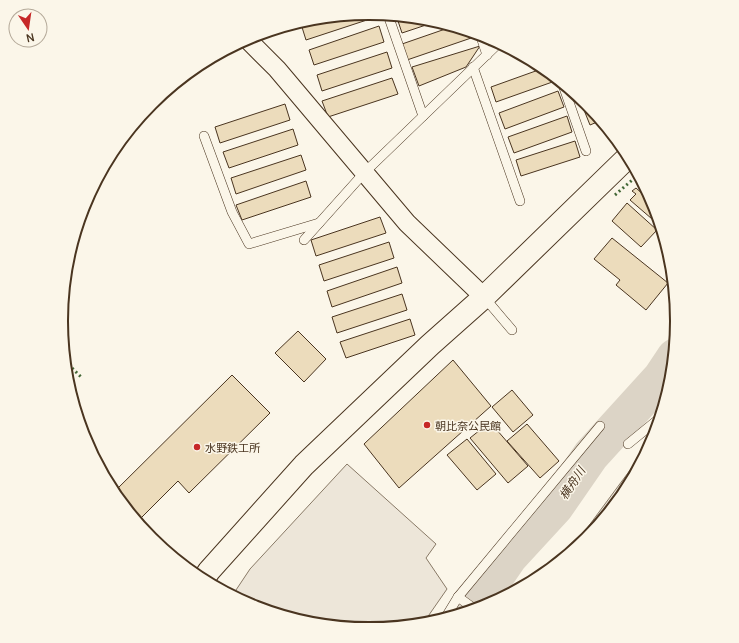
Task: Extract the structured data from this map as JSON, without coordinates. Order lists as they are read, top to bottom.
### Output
{
  "water": ["横舟川"],
  "places": ["朝比奈公民館", "水野鉄工所"],
  "north": "bottom"
}
